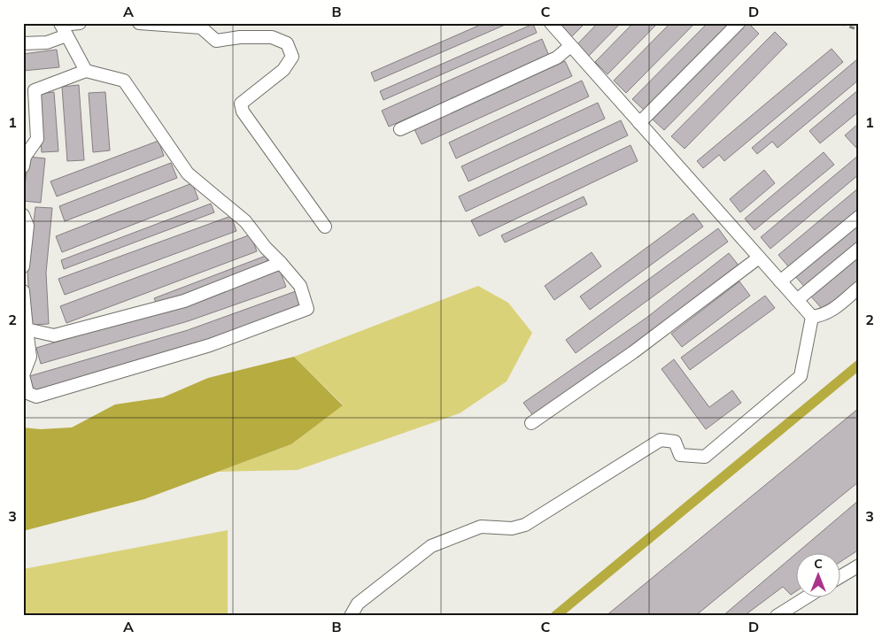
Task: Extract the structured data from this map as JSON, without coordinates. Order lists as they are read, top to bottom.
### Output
{
  "north": "top",
  "grid": {
    "columns": [
      "A",
      "B",
      "C",
      "D"
    ],
    "rows": ["1", "2", "3"]
  }
}
